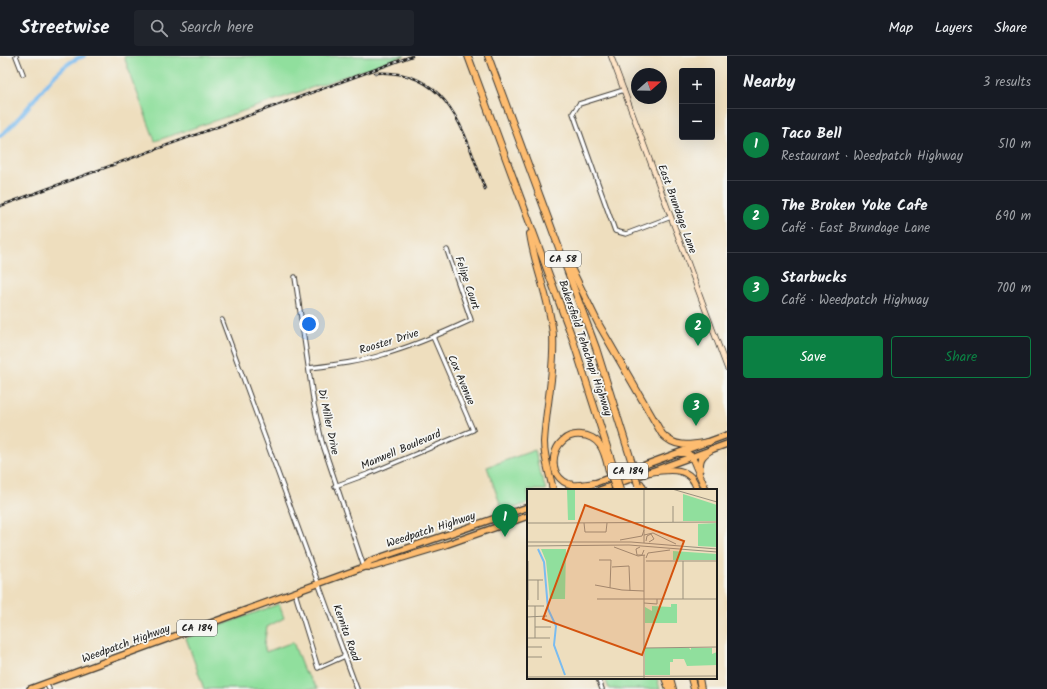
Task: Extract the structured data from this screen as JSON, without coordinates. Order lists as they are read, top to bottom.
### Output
{
  "streets": {
    "highway": ["CA 58", "Bakersfield Tehachapi Highway"],
    "main road": ["East Brundage Lane", "CA 184", "Weedpatch Highway"],
    "street": [
      "Felipe Court",
      "Rooster Drive",
      "Cox Avenue",
      "Di Miller Drive",
      "Manwell Boulevard",
      "Kernita Road"
    ]
  },
  "crossings": [
    ["Felipe Court", "Rooster Drive"],
    ["Rooster Drive", "Cox Avenue"],
    ["Rooster Drive", "Di Miller Drive"],
    ["Cox Avenue", "Manwell Boulevard"],
    ["Di Miller Drive", "Manwell Boulevard"],
    ["Di Miller Drive", "Weedpatch Highway"],
    ["Weedpatch Highway", "Kernita Road"]
  ],
  "north": "right",
  "page": {
    "header": "Streetwise",
    "search": "Search here",
    "nav": ["Map", "Layers", "Share"],
    "heading": ["Nearby", "3 results"],
    "map_buttons": ["+", "−"],
    "list": [
      {
        "mark": "1",
        "name": "Taco Bell",
        "note": "Restaurant · Weedpatch Highway",
        "value": "510 m"
      },
      {
        "mark": "2",
        "name": "The Broken Yoke Cafe",
        "note": "Café · East Brundage Lane",
        "value": "690 m"
      },
      {
        "mark": "3",
        "name": "Starbucks",
        "note": "Café · Weedpatch Highway",
        "value": "700 m"
      }
    ],
    "pins": ["2", "3", "1"],
    "buttons": ["Save", "Share"]
  }
}
